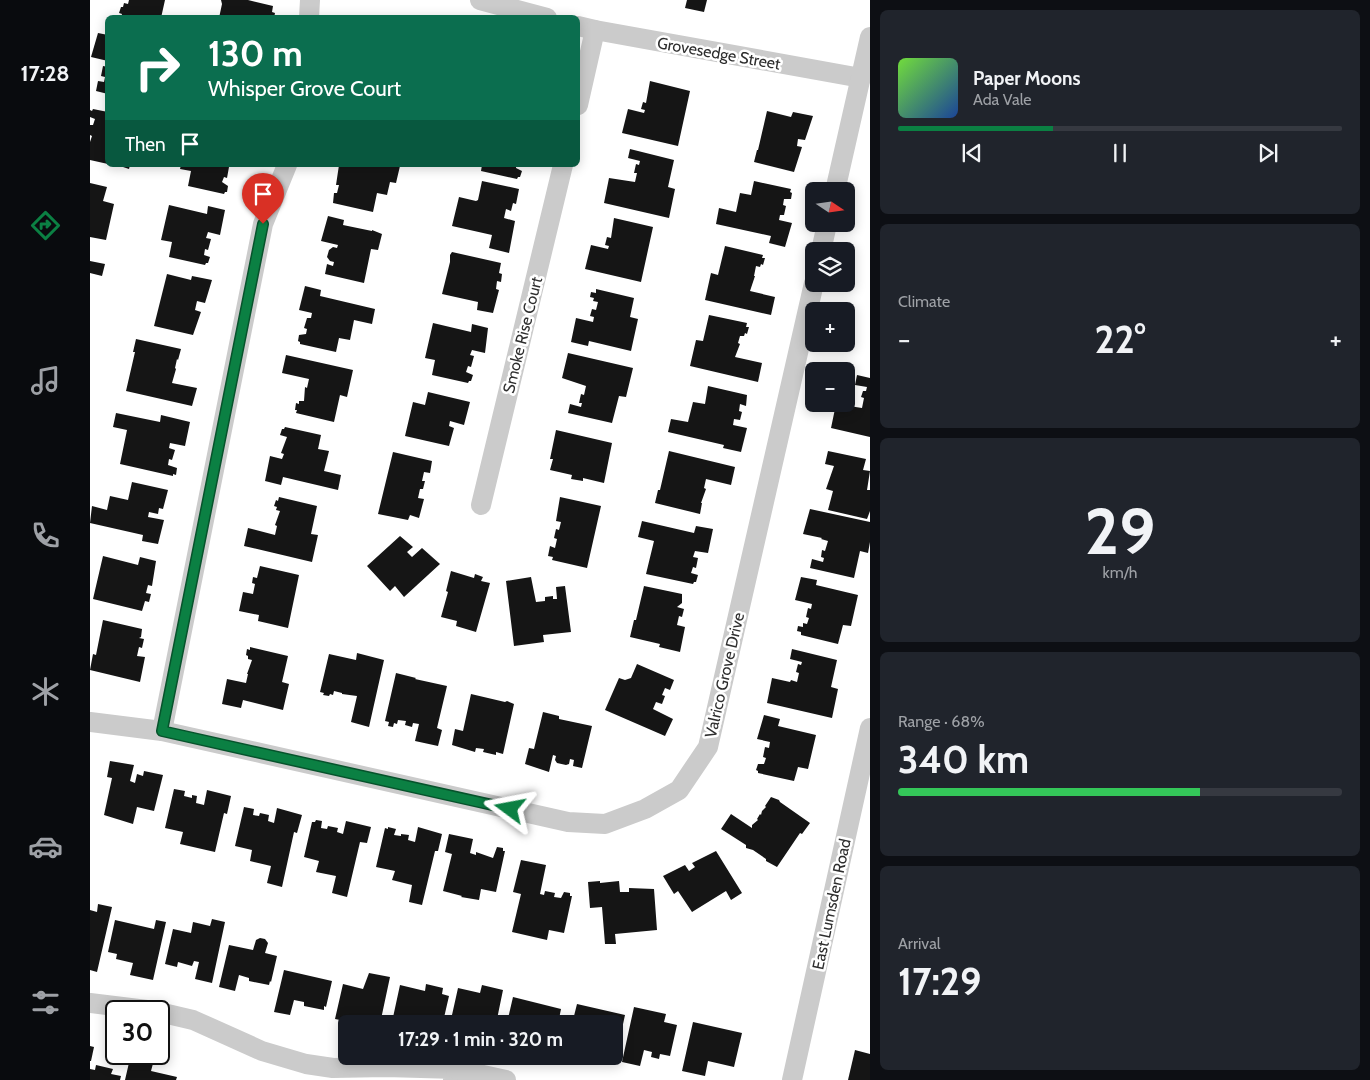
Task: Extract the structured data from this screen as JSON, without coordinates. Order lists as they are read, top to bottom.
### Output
{
  "streets": {
    "street": [
      "Grovesedge Street",
      "Smoke Rise Court",
      "Valrico Grove Drive",
      "East Lumsden Road"
    ]
  },
  "north": "right",
  "page": {
    "tabs": "17:28",
    "turn": ["130 m", "Whisper Grove Court"],
    "song": ["Paper Moons", "Ada Vale"],
    "then": "Then",
    "map_buttons": ["+", "−"],
    "tile": [
      "Climate",
      ["29", "km/h"],
      ["Range · 68%", "340 km"],
      ["Arrival", "17:29"]
    ],
    "heat": ["−", "22°", "+"],
    "limit": "30",
    "trip": "17:29 · 1 min · 320 m"
  }
}
